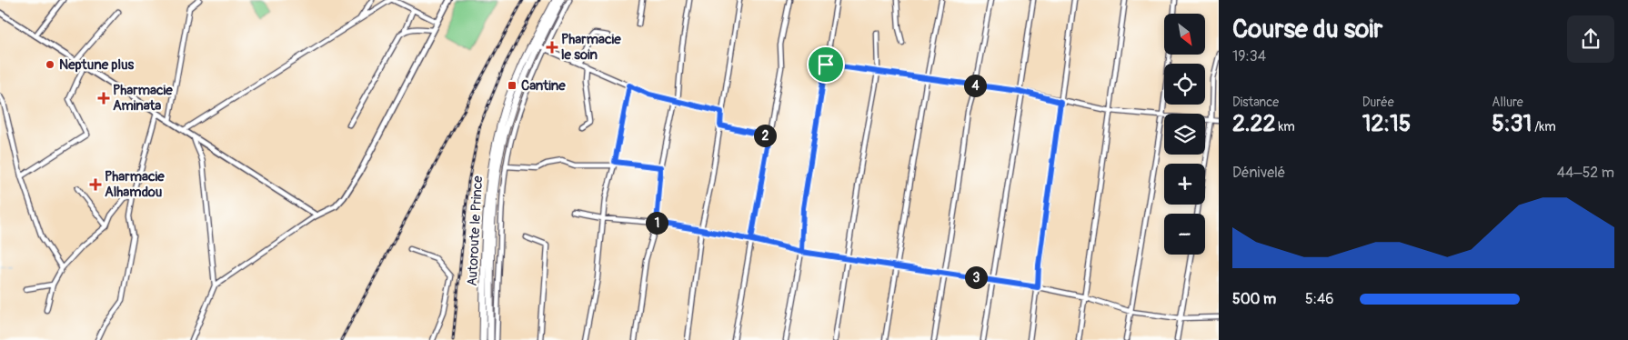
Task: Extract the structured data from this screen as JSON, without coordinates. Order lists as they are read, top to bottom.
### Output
{
  "streets": {
    "main road": ["Autoroute le Prince"]
  },
  "places": {
    "health": ["Pharmacie le soin", "Pharmacie Aminata", "Pharmacie Alhamdou"],
    "other": ["Neptune plus"],
    "transit": ["Cantine"]
  },
  "north": "bottom right",
  "page": {
    "heading": ["Course du soir", "19:34"],
    "map_buttons": ["+", "−"],
    "pins": [
      "4",
      "2",
      "1",
      "3"
    ],
    "stats": [
      ["Distance", "2.22 km"],
      ["Durée", "12:15"],
      ["Allure", "5:31 /km"]
    ],
    "chart": ["Dénivelé", "44–52 m"],
    "list": [
      {
        "name": "500 m",
        "note": "5:46"
      }
    ]
  }
}
